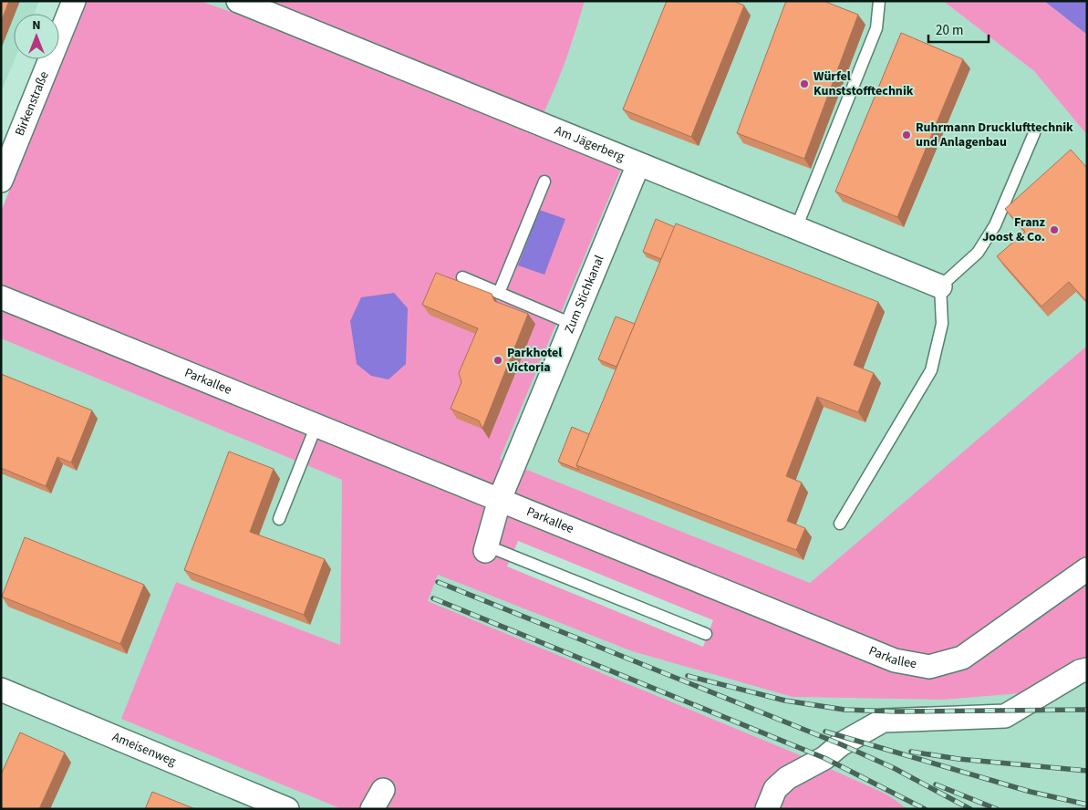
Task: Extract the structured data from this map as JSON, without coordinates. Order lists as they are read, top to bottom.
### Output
{
  "streets": {
    "street": [
      "Birkenstraße",
      "Am Jägerberg",
      "Zum Stichkanal",
      "Parkallee",
      "Ameisenweg"
    ]
  },
  "crossings": [
    ["Am Jägerberg", "Zum Stichkanal"],
    ["Zum Stichkanal", "Parkallee"]
  ],
  "places": [
    "Würfel Kunststofftechnik",
    "Ruhrmann Drucklufttechnik und Anlagenbau",
    "Franz Joost & Co.",
    "Parkhotel Victoria"
  ],
  "scale_bar": "20 m",
  "north": "top"
}
